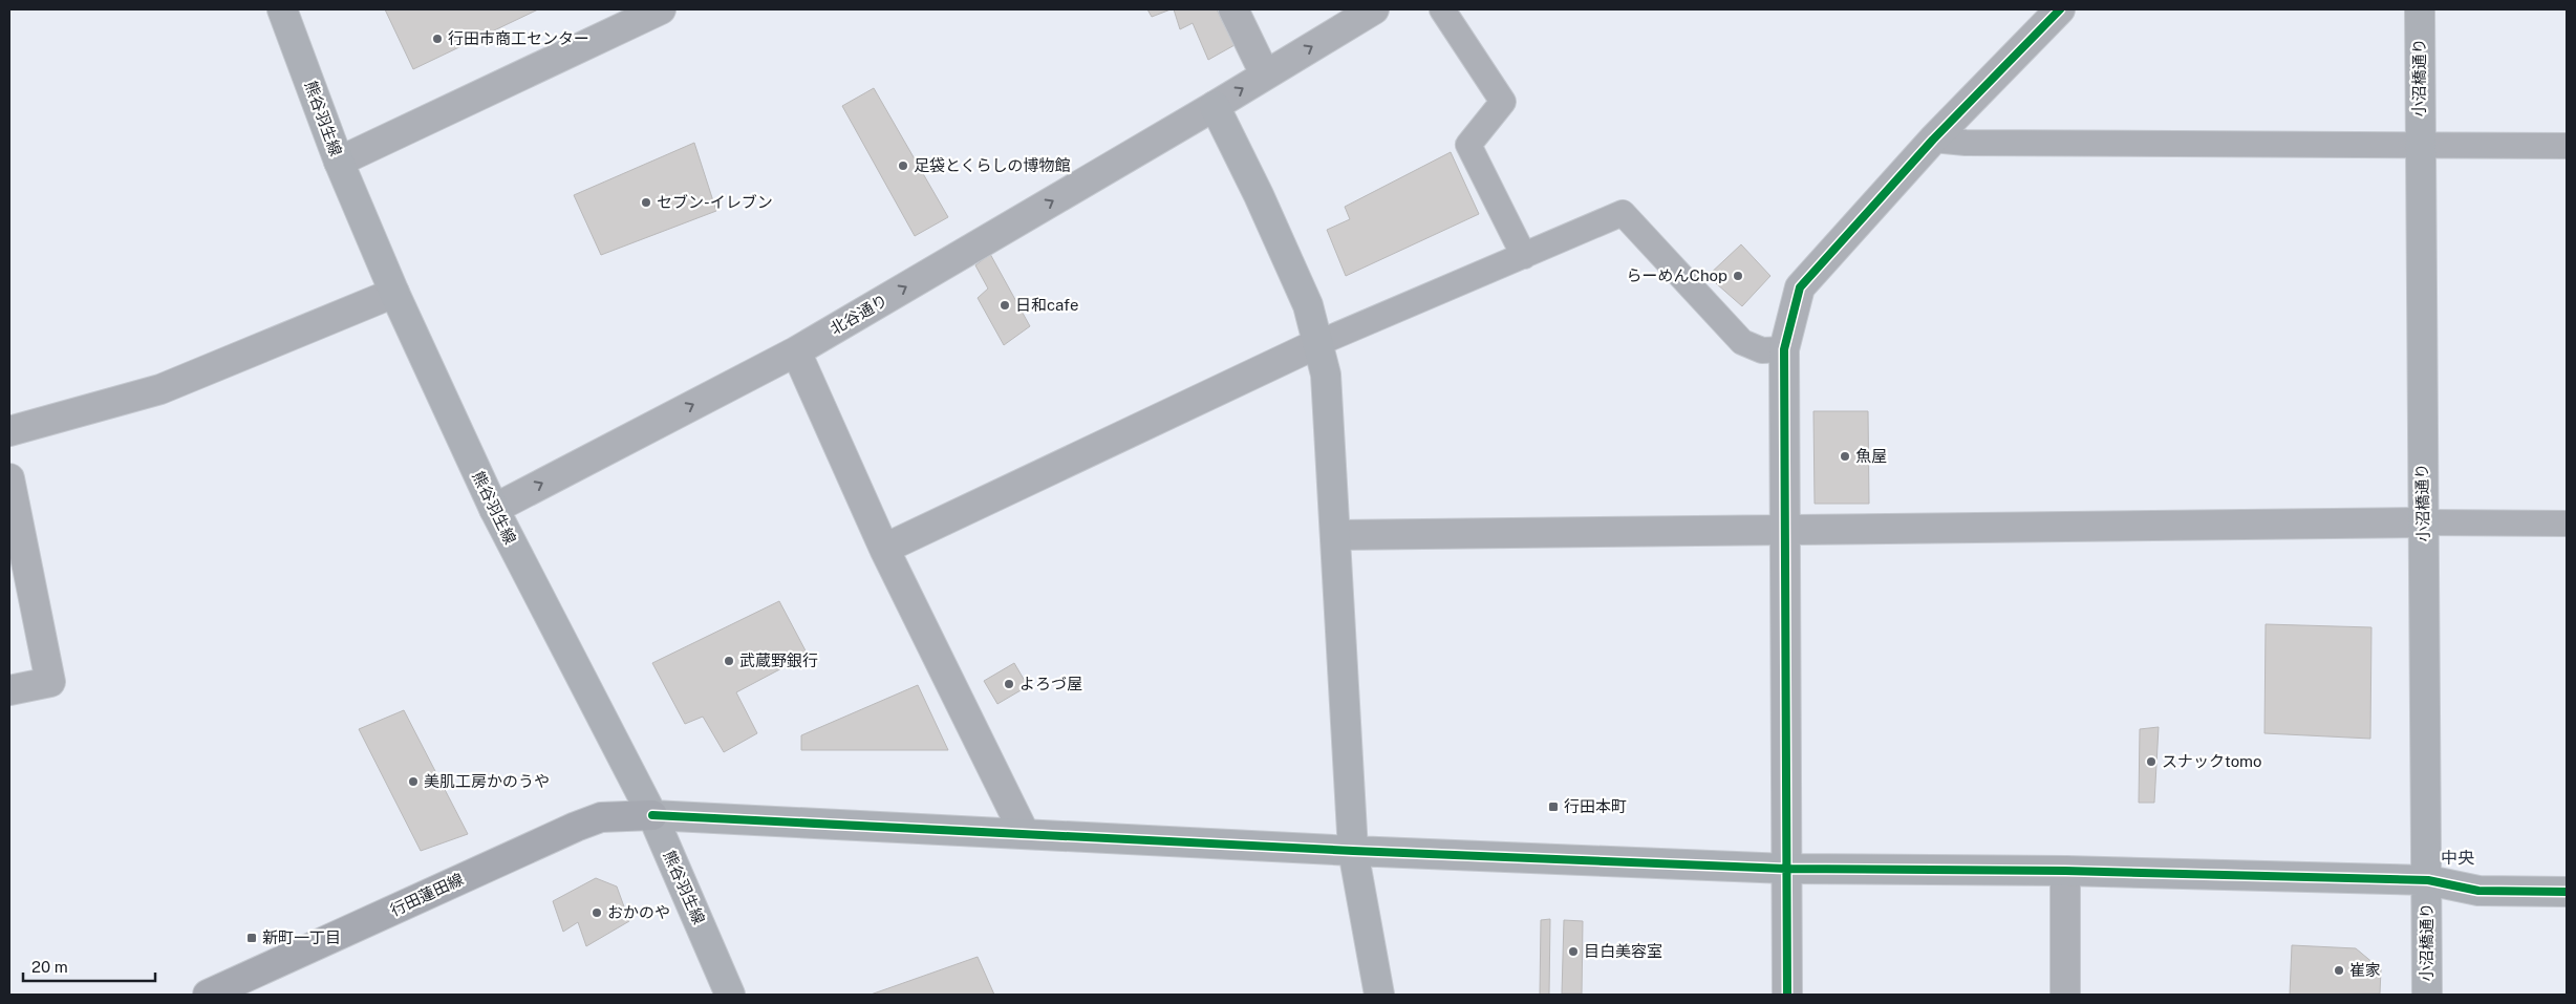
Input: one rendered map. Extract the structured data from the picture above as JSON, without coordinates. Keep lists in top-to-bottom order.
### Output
{
  "streets": {
    "main road": ["行田蓮田線"],
    "street": ["小沼橋通り", "熊谷羽生線", "北谷通り"]
  },
  "crossings": [
    ["熊谷羽生線", "北谷通り"],
    ["熊谷羽生線", "行田蓮田線"]
  ],
  "districts": ["中央"],
  "places": {
    "other": [
      "行田市商工センター",
      "足袋とくらしの博物館",
      "セブン-イレブン",
      "らーめんChop",
      "日和cafe",
      "魚屋",
      "武蔵野銀行",
      "よろづ屋",
      "スナックtomo",
      "美肌工房かのうや",
      "おかのや",
      "目白美容室",
      "崔家"
    ],
    "transit": ["行田本町", "新町一丁目"]
  },
  "scale_bar": "20 m"
}
